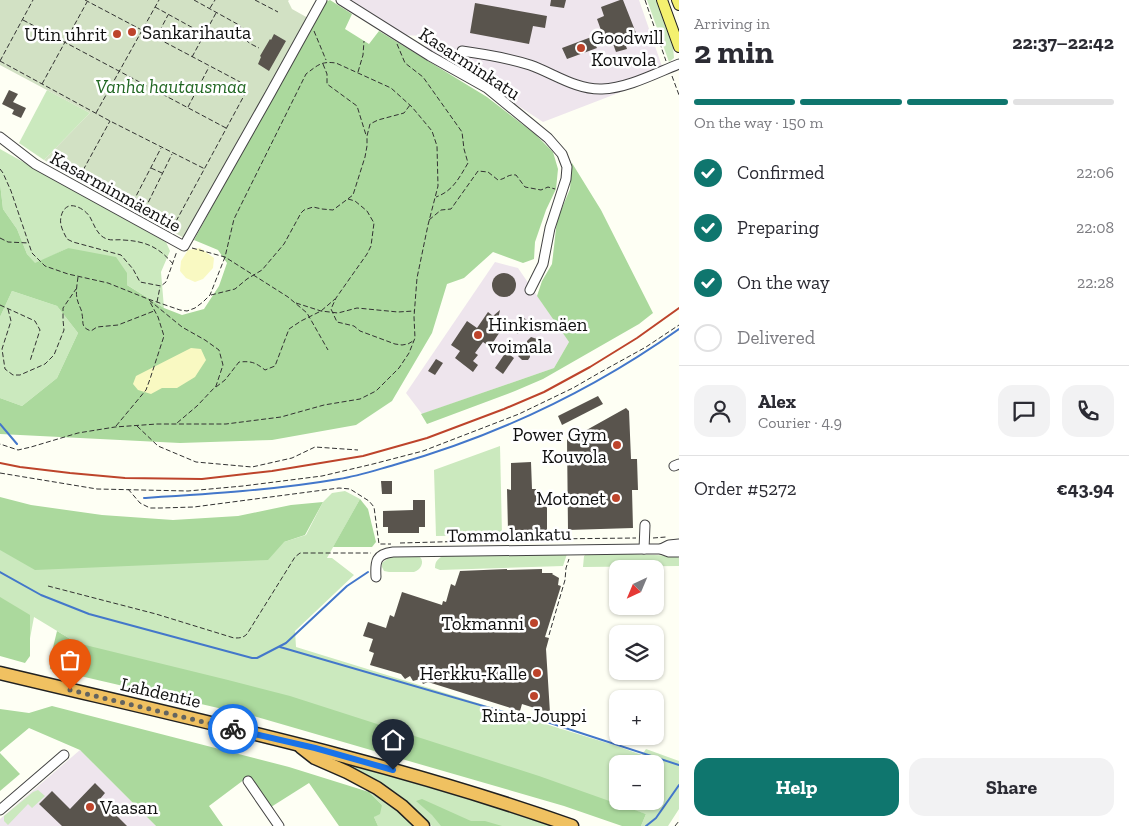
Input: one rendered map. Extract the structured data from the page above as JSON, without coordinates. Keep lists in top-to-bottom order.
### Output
{
  "streets": {
    "highway": ["Lahdentie"],
    "street": ["Kasarminkatu", "Kasarminmäentie", "Tommolankatu"]
  },
  "parks": ["Vanha hautausmaa"],
  "places": [
    "Sankarihauta",
    "Utin uhrit",
    "Goodwill Kouvola",
    "Hinkismäen voimala",
    "Power Gym Kouvola",
    "Motonet",
    "Tokmanni",
    "Herkku-Kalle",
    "Rinta-Jouppi",
    "Vaasan"
  ],
  "north": "bottom left",
  "page": {
    "heading": ["2 min", "Arriving in", "22:37–22:42"],
    "panel": [
      "Alex",
      "Courier · 4.9",
      "Order #5272",
      "€43.94"
    ],
    "bar": "On the way · 150 m",
    "list": [
      ["Confirmed", "22:06"],
      ["Preparing", "22:08"],
      ["On the way", "22:28"],
      "Delivered"
    ],
    "map_buttons": ["+", "−"],
    "buttons": ["Help", "Share"]
  }
}
